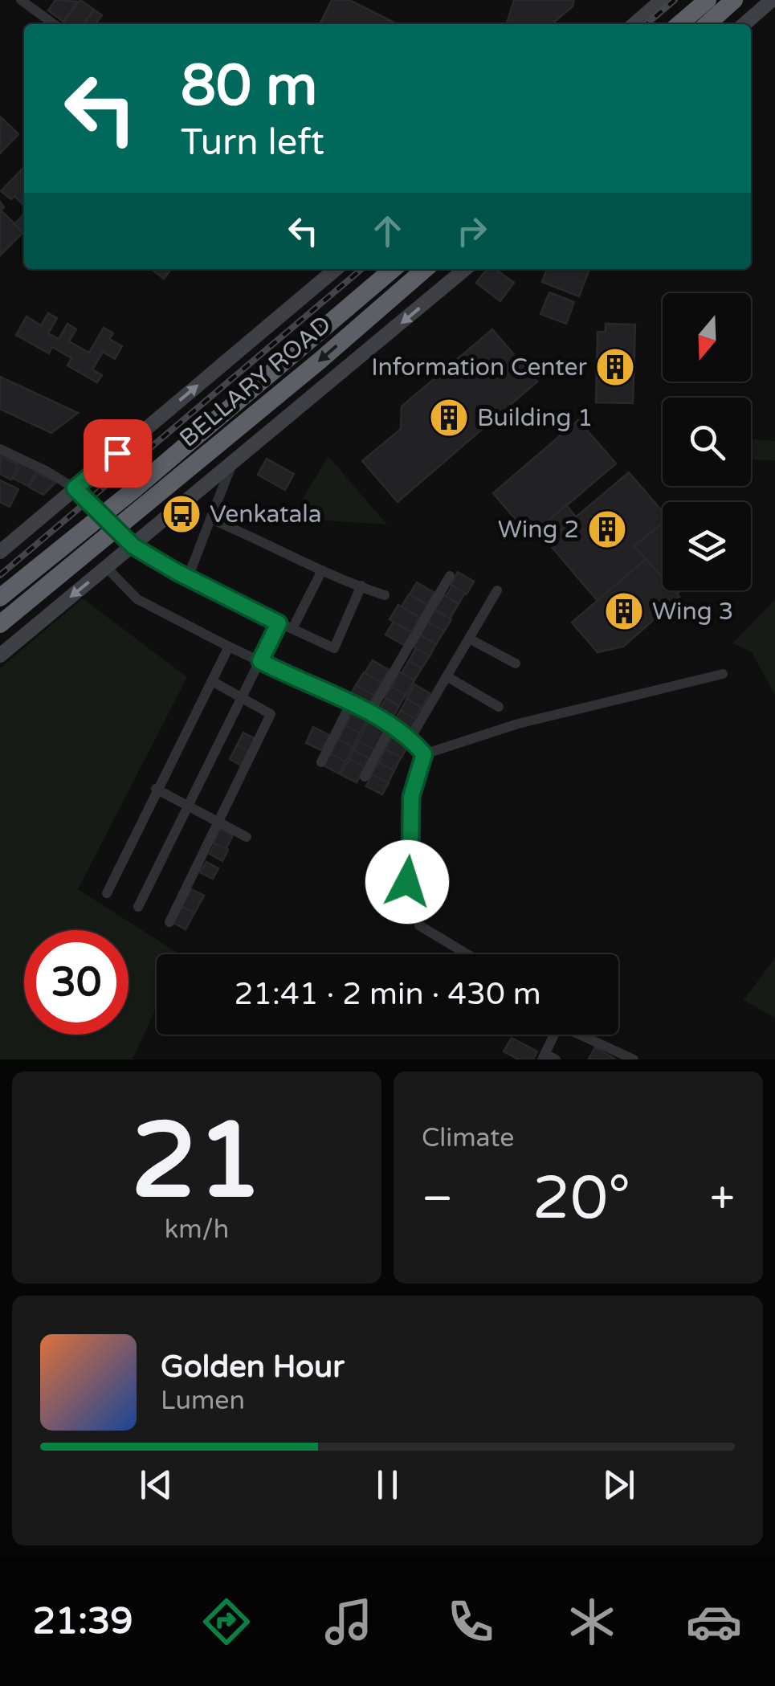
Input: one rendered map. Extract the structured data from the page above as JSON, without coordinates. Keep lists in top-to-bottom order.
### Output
{
  "streets": {
    "highway": ["BELLARY ROAD"]
  },
  "places": {
    "building": [
      "Information Center",
      "Building 1",
      "Wing 2",
      "Wing 3"
    ],
    "bus stop": ["Venkatala"]
  },
  "north": "bottom",
  "page": {
    "turn": ["80 m", "Turn left"],
    "limit": "30",
    "trip": "21:41 · 2 min · 430 m",
    "tile": [
      ["21", "km/h"],
      "Climate"
    ],
    "heat": ["−", "20°", "+"],
    "song": ["Golden Hour", "Lumen"],
    "tabs": "21:39"
  }
}
